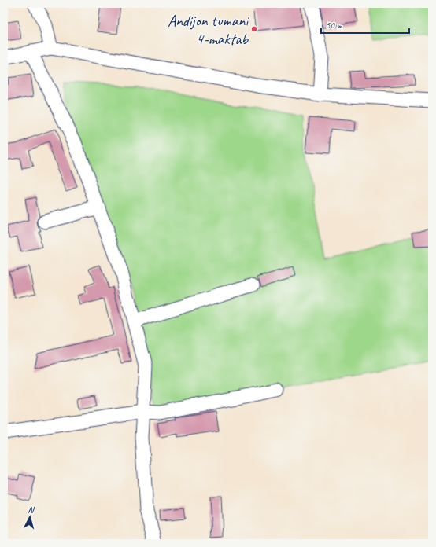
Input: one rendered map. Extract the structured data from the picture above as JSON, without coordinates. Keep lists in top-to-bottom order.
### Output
{
  "places": ["Andijon tumani 4-maktab"],
  "scale_bar": "50 m",
  "north": "top"
}
